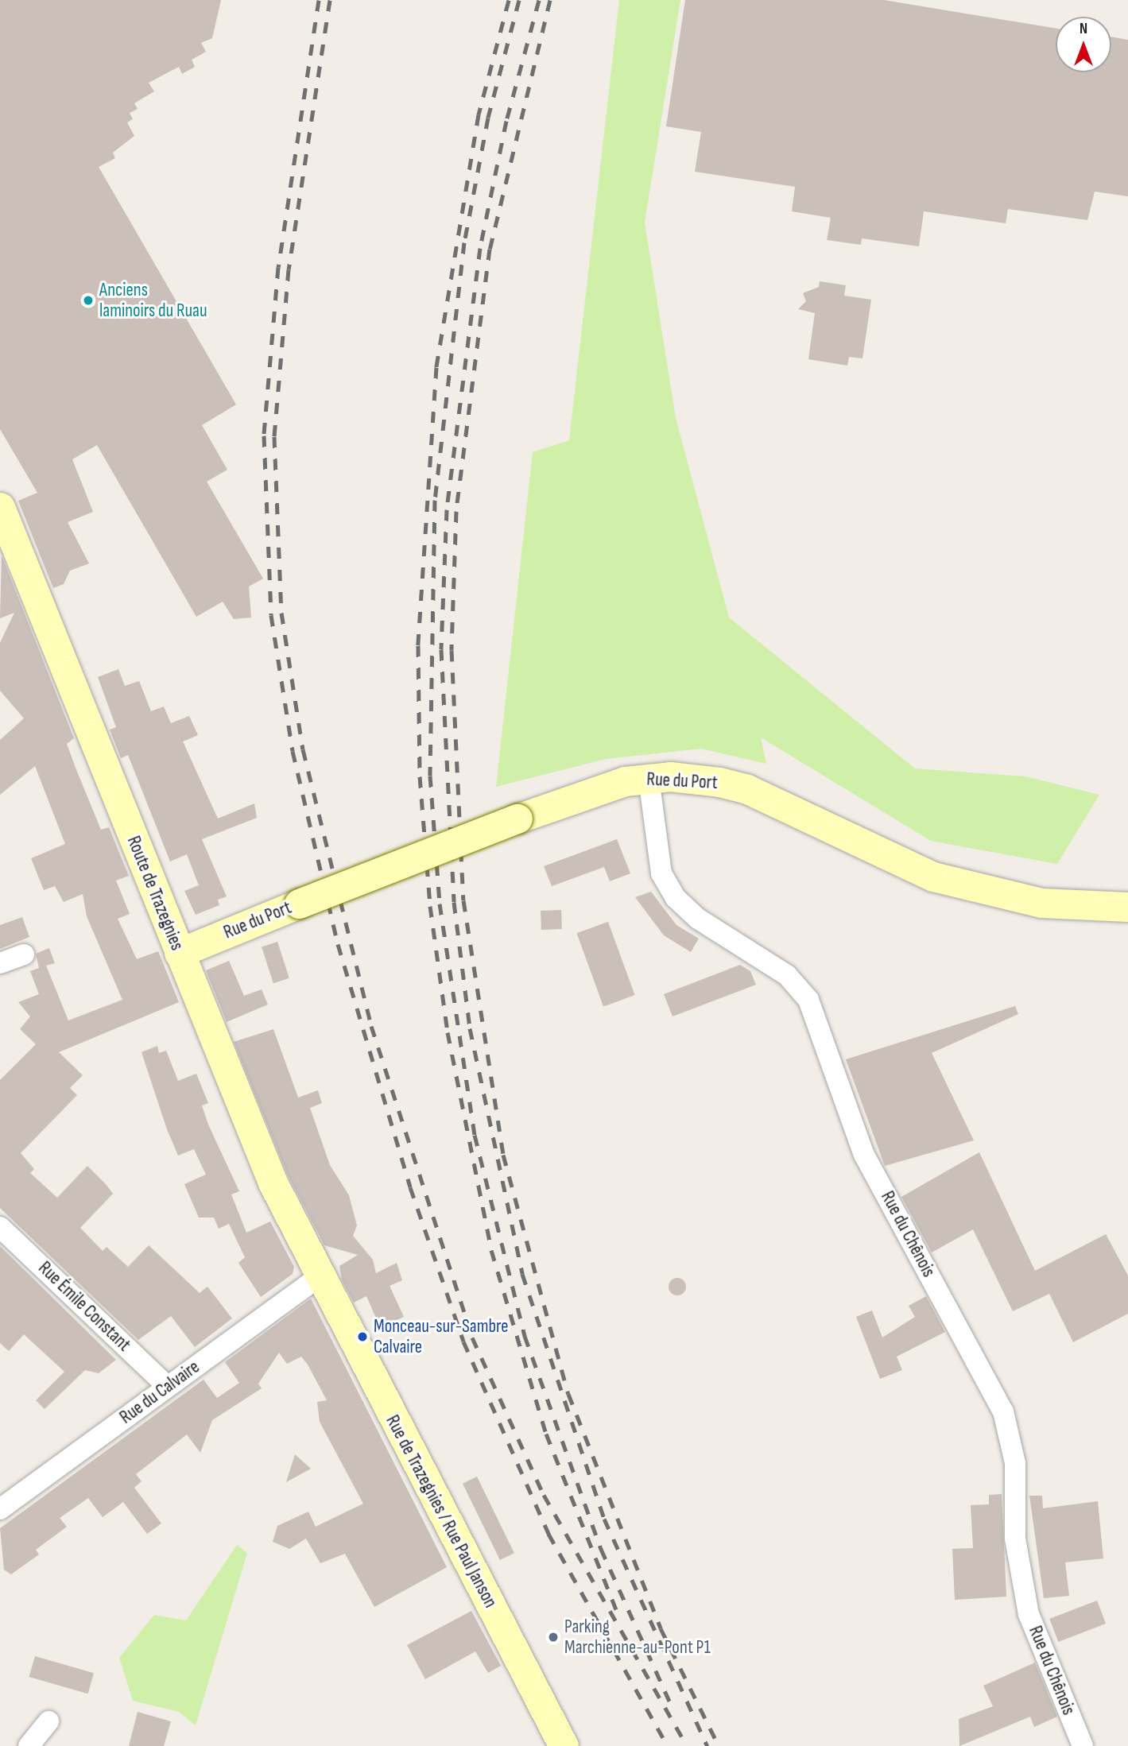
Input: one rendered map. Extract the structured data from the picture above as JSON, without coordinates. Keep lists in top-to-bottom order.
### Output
{
  "streets": {
    "main road": ["Rue du Port", "Route de Trazegnies", "Rue de Trazegnies / Rue Paul Janson"],
    "street": ["Rue du Chênois", "Rue Émile Constant", "Rue du Calvaire"]
  },
  "crossings": [
    ["Rue du Port", "Route de Trazegnies"],
    ["Rue du Port", "Rue du Chênois"],
    ["Route de Trazegnies", "Rue du Calvaire"],
    ["Route de Trazegnies", "Rue de Trazegnies / Rue Paul Janson"],
    ["Rue Émile Constant", "Rue du Calvaire"],
    ["Rue du Calvaire", "Rue de Trazegnies / Rue Paul Janson"]
  ],
  "places": ["Anciens laminoirs du Ruau", "Monceau-sur-Sambre Calvaire", "Parking Marchienne-au-Pont P1"],
  "north": "top"
}
